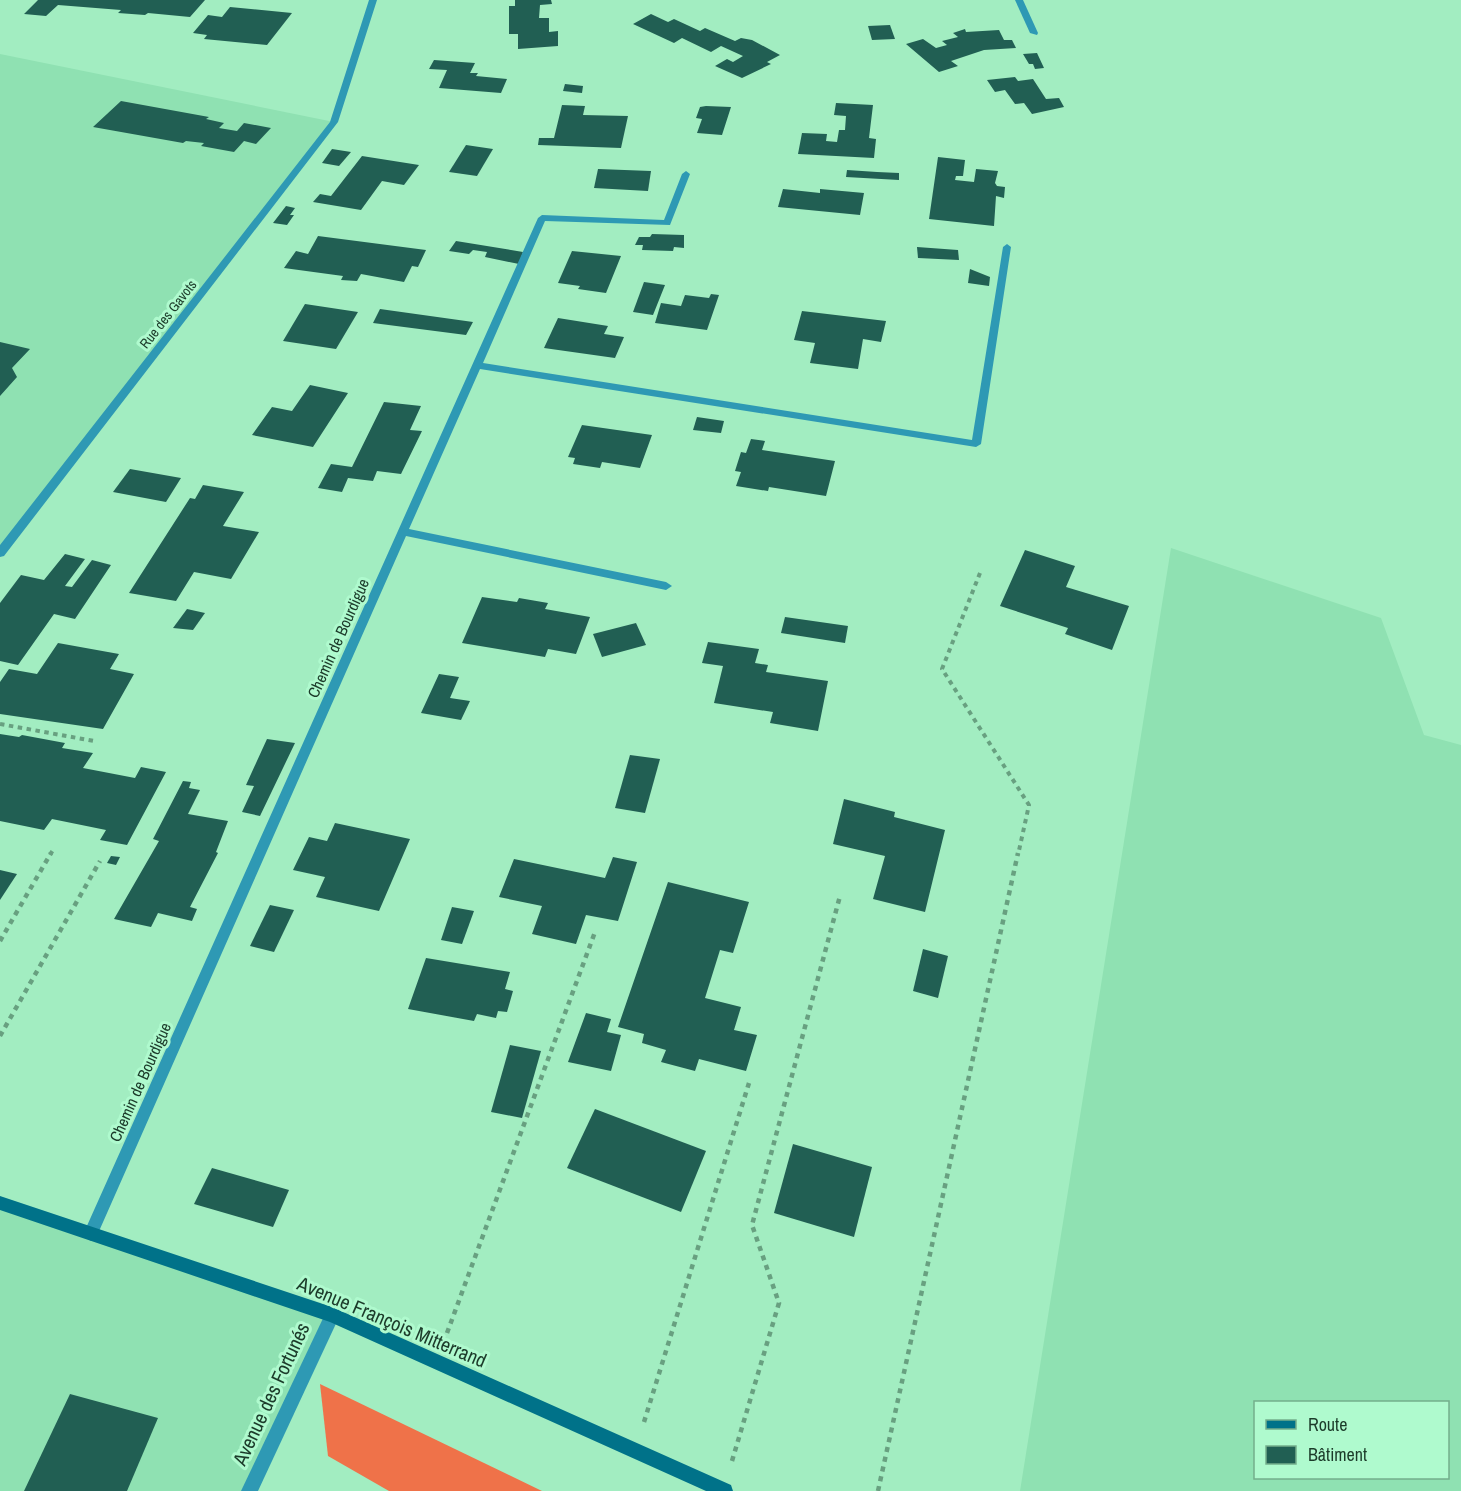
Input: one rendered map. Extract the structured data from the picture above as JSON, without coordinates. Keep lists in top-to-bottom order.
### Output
{
  "streets": {
    "main road": ["Avenue François Mitterrand"],
    "street": ["Rue des Gavots", "Chemin de Bourdigue", "Avenue des Fortunés"]
  },
  "crossings": [
    ["Chemin de Bourdigue", "Avenue François Mitterrand"],
    ["Avenue François Mitterrand", "Avenue des Fortunés"]
  ],
  "legend": ["Route", "Bâtiment"]
}
